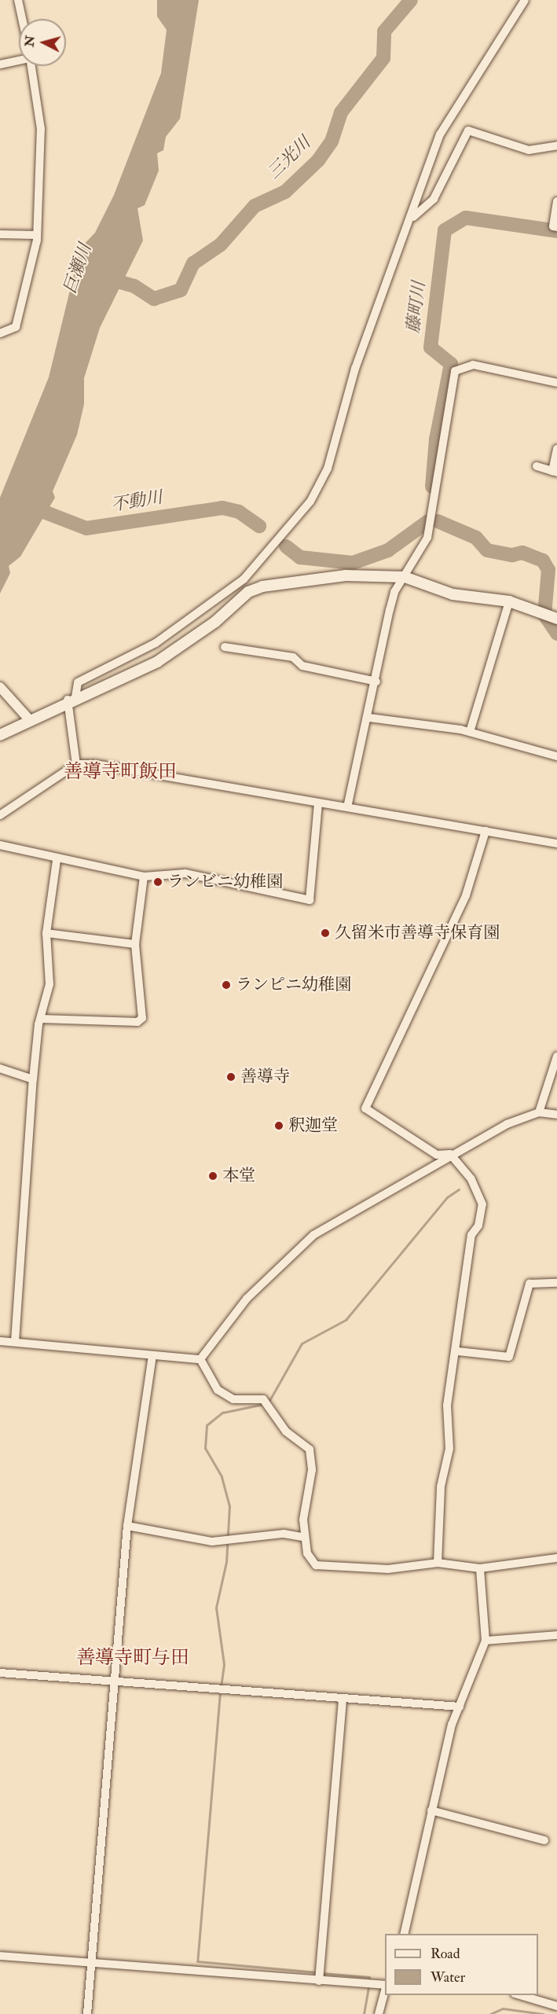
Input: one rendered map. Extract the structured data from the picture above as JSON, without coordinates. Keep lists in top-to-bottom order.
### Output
{
  "districts": ["善導寺町飯田", "善導寺町与田"],
  "water": [
    "三光川",
    "巨瀬川",
    "藤町川",
    "不動川"
  ],
  "places": [
    "ランビニ幼稚園",
    "久留米市善導寺保育園",
    "ランピニ幼稚園",
    "善導寺",
    "釈迦堂",
    "本堂"
  ],
  "legend": ["Road", "Water"],
  "north": "left"
}
